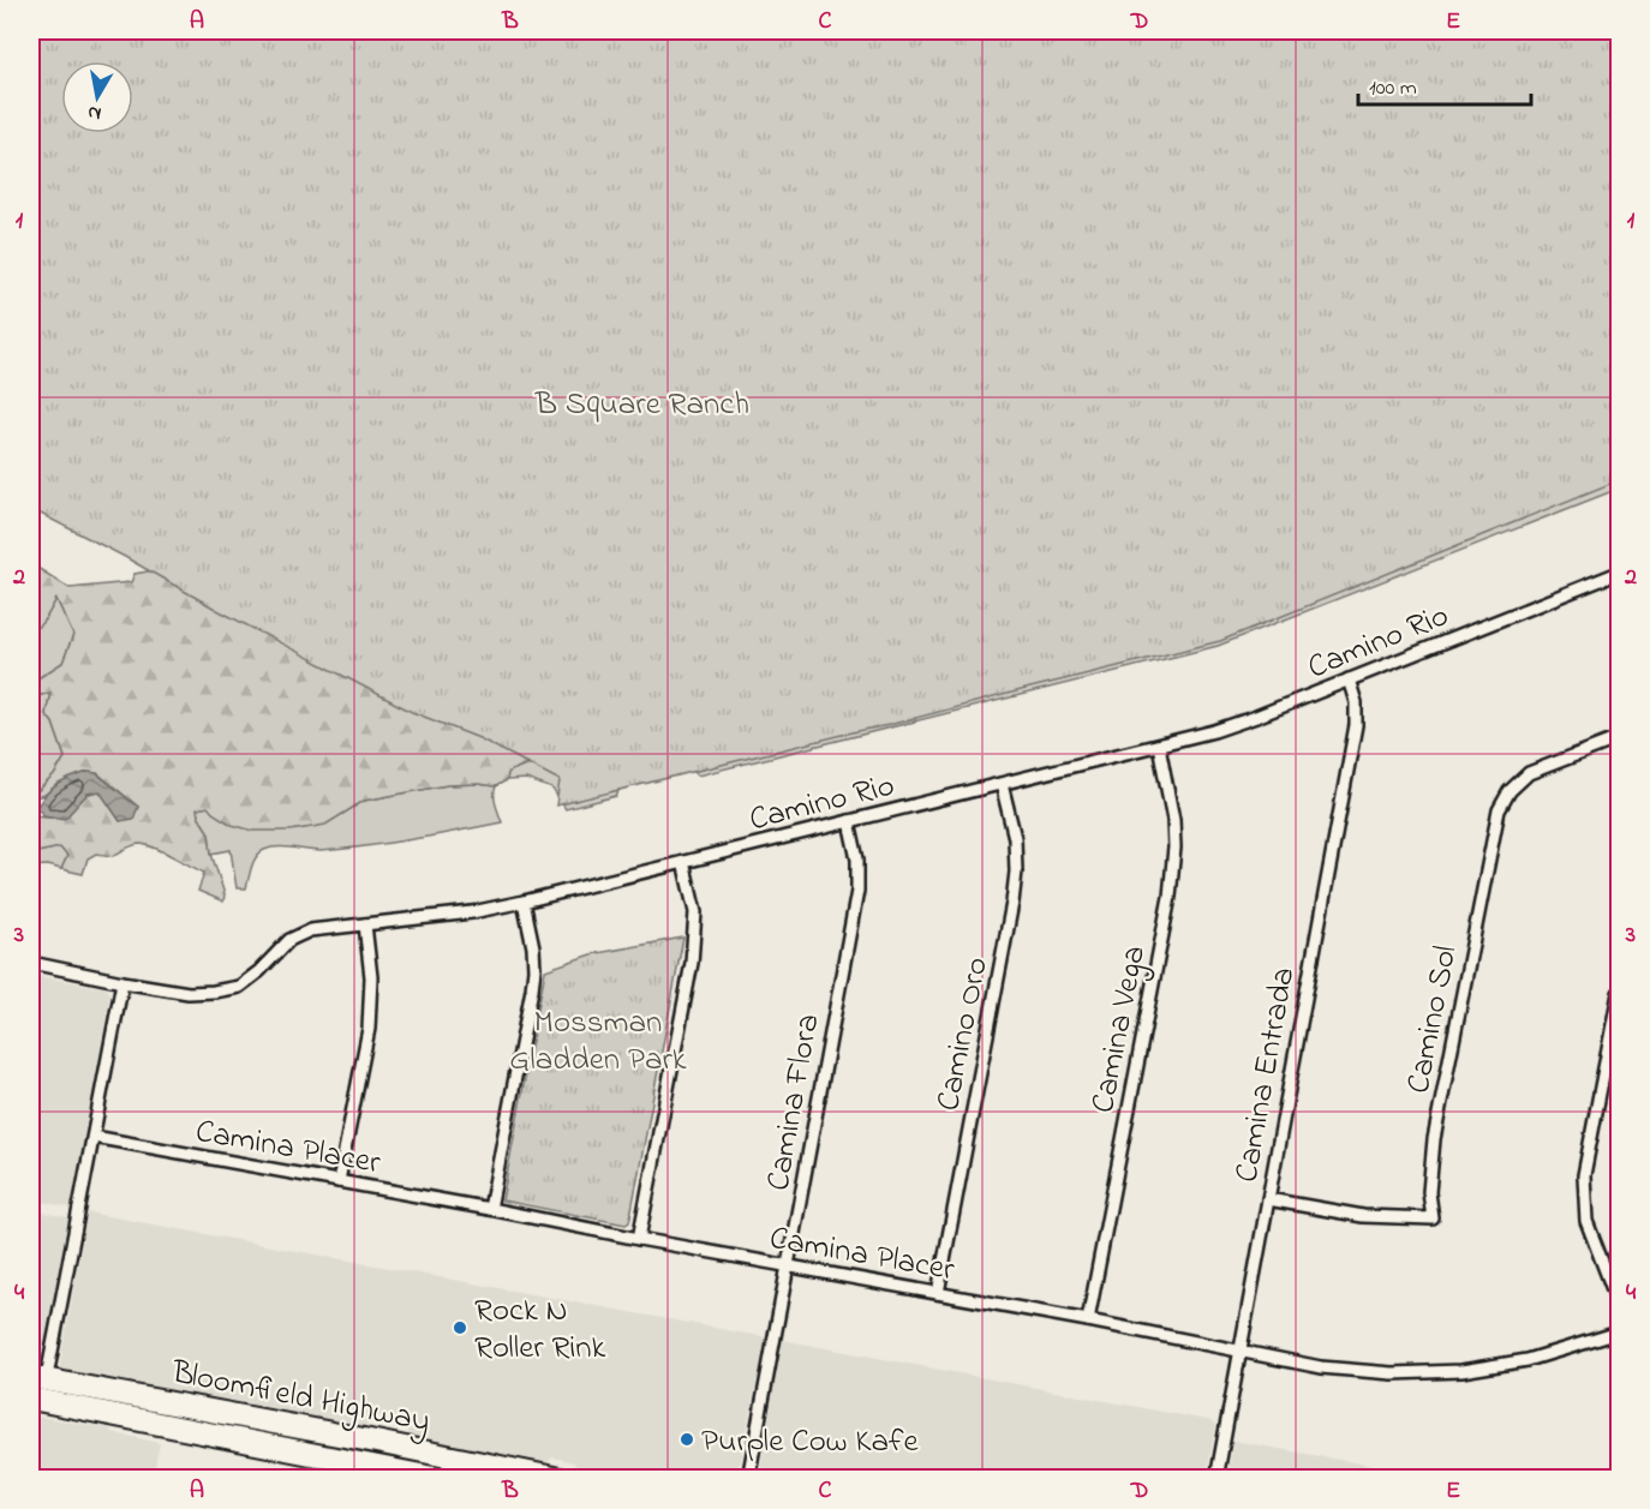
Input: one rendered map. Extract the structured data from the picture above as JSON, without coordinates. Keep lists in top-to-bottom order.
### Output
{
  "streets": {
    "highway": ["Bloomfield Highway"],
    "street": [
      "Camino Rio",
      "Camino Sol",
      "Camina Vega",
      "Camino Oro",
      "Camina Entrada",
      "Camina Flora",
      "Camina Placer"
    ]
  },
  "crossings": [
    ["Camino Rio", "Camina Vega"],
    ["Camino Rio", "Camino Oro"],
    ["Camino Rio", "Camina Entrada"],
    ["Camino Rio", "Camina Flora"],
    ["Camino Sol", "Camina Entrada"],
    ["Camina Vega", "Camina Placer"],
    ["Camino Oro", "Camina Placer"],
    ["Camina Entrada", "Camina Placer"],
    ["Camina Flora", "Camina Placer"]
  ],
  "parks": ["B Square Ranch", "Mossman Gladden Park"],
  "places": ["Rock N Roller Rink", "Purple Cow Kafe"],
  "scale_bar": "100 m",
  "north": "bottom",
  "grid": {
    "columns": [
      "A",
      "B",
      "C",
      "D",
      "E"
    ],
    "rows": [
      "1",
      "2",
      "3",
      "4"
    ]
  }
}
